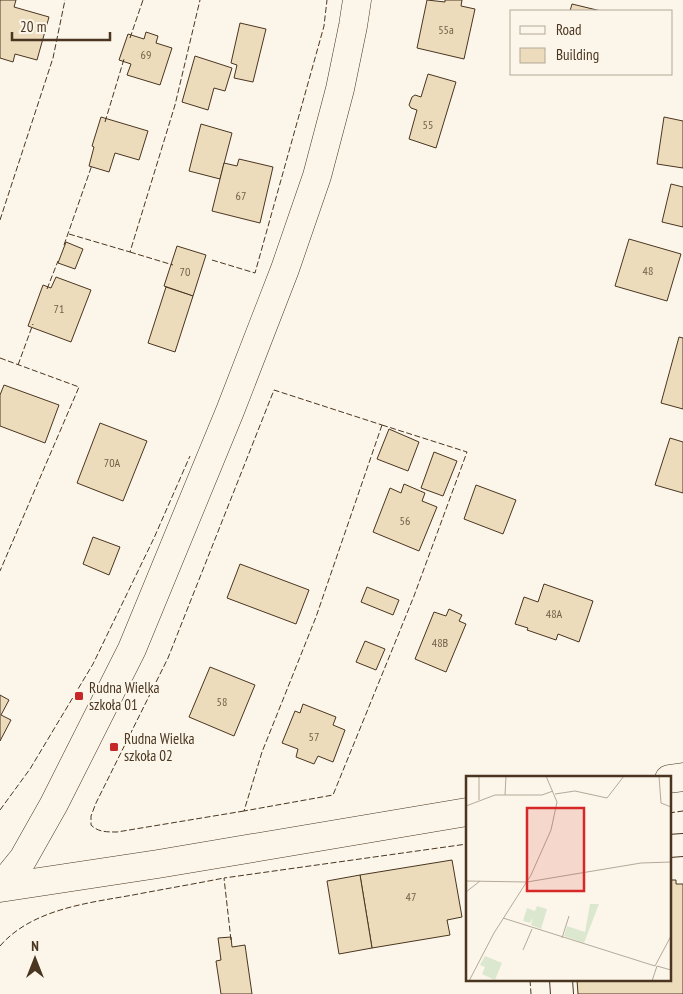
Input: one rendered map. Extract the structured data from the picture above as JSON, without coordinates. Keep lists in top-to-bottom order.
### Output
{
  "places": {
    "transit": ["Rudna Wielka szkoła 01", "Rudna Wielka szkoła 02"]
  },
  "house_numbers": [
    "55a",
    "69",
    "55",
    "67",
    "48",
    "70",
    "71",
    "70A",
    "56",
    "48A",
    "48B",
    "58",
    "57",
    "47"
  ],
  "legend": ["Road", "Building"],
  "scale_bar": "20 m",
  "north": "top"
}
